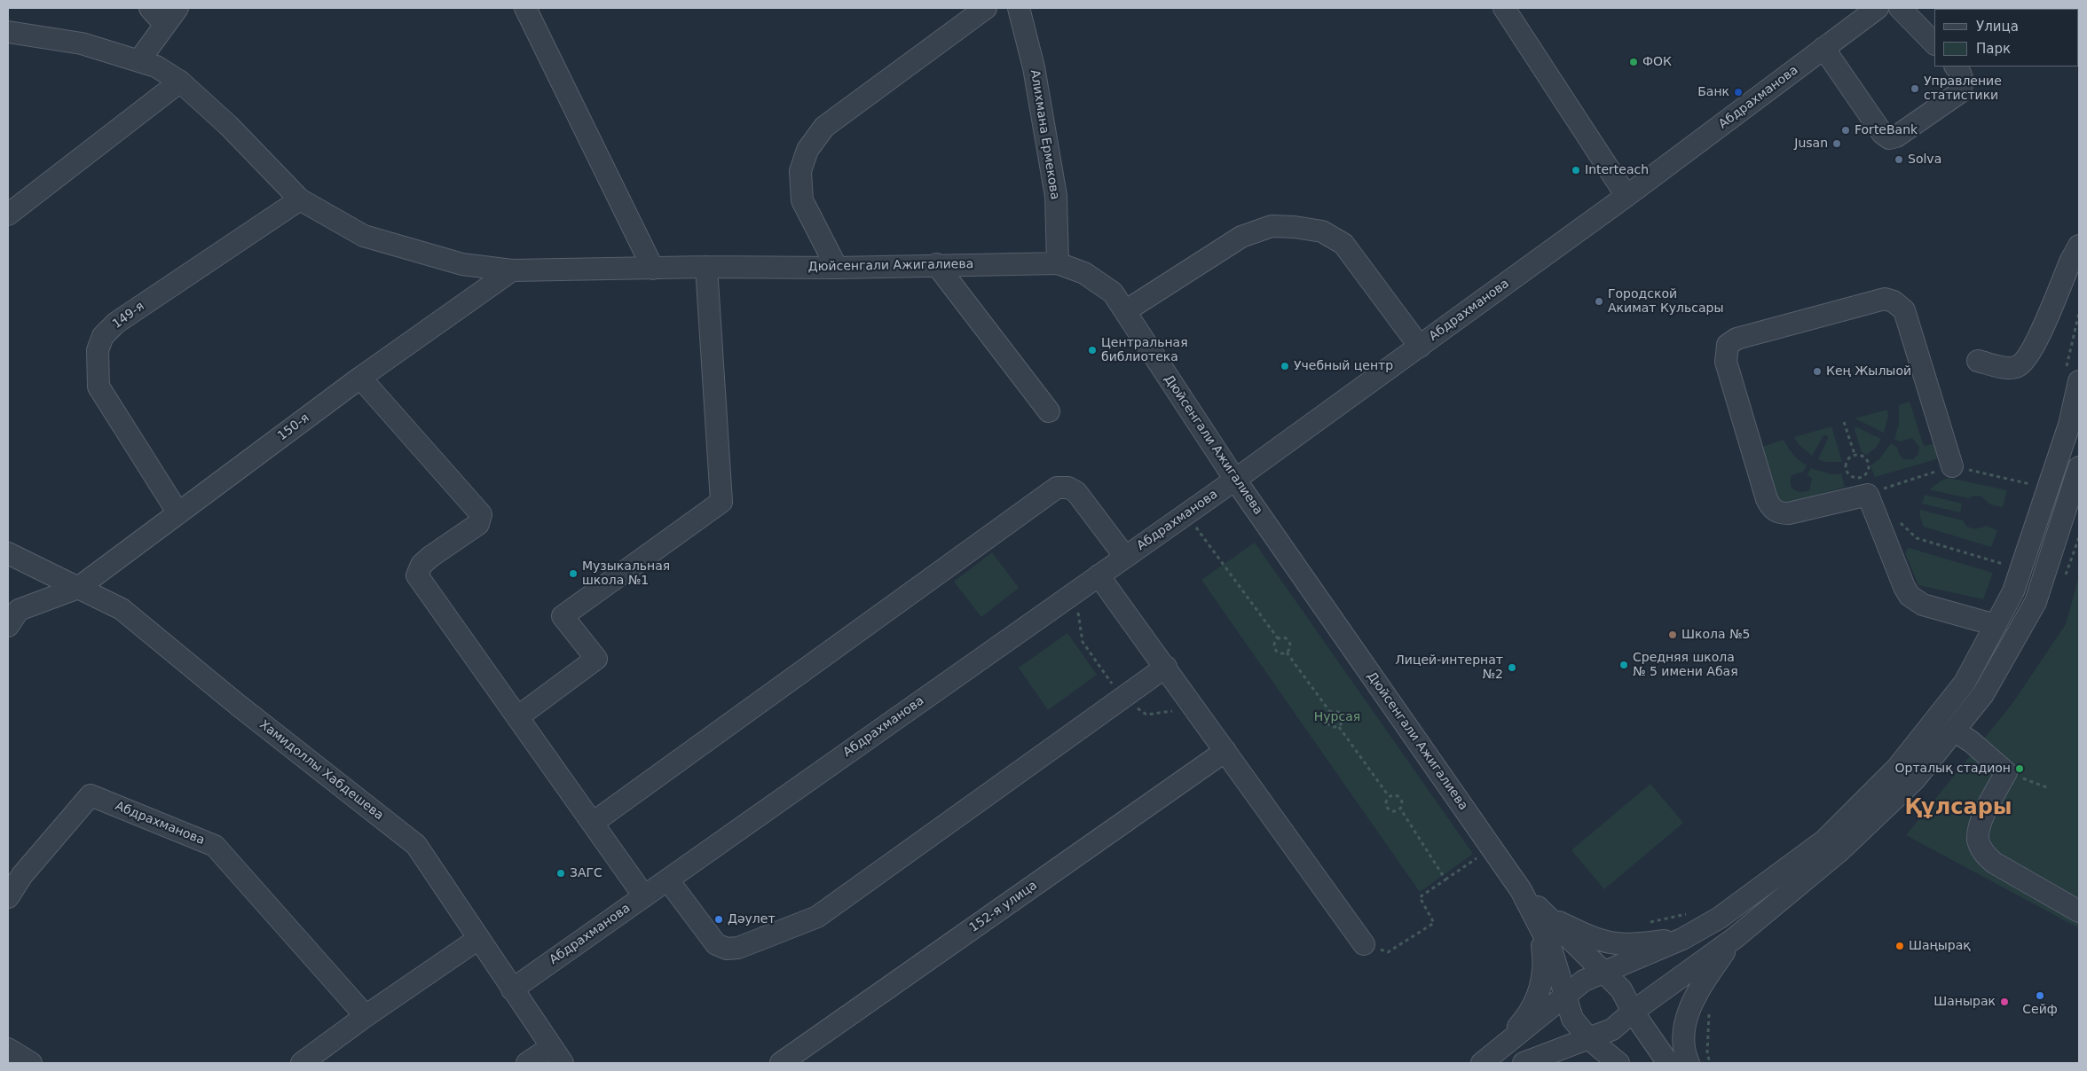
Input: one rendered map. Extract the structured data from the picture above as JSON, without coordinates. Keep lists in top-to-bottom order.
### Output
{
  "streets": {
    "street": [
      "Абдрахманова",
      "Алихмана Ермекова",
      "Дюйсенгали Ажигалиева",
      "149-я",
      "150-я",
      "Хамидоллы Хабдешева",
      "152-я улица"
    ]
  },
  "crossings": [
    ["Абдрахманова", "Дюйсенгали Ажигалиева"],
    ["Абдрахманова", "Хамидоллы Хабдешева"],
    ["Алихмана Ермекова", "Дюйсенгали Ажигалиева"],
    ["Дюйсенгали Ажигалиева", "149-я"],
    ["Дюйсенгали Ажигалиева", "150-я"],
    ["149-я", "150-я"],
    ["150-я", "Хамидоллы Хабдешева"]
  ],
  "districts": ["Құлсары"],
  "parks": ["Нурсая"],
  "places": [
    "ФОК",
    "Управление статистики",
    "Банк",
    "ForteBank",
    "Jusan",
    "Solva",
    "Interteach",
    "Городской Акимат Кульсары",
    "Центральная библиотека",
    "Учебный центр",
    "Кең Жылыой",
    "Музыкальная школа №1",
    "Школа №5",
    "Средняя школа № 5 имени Абая",
    "Лицей-интернат №2",
    "Орталық стадион",
    "ЗАГС",
    "Дәулет",
    "Шаңырақ",
    "Сейф",
    "Шанырак"
  ],
  "legend": ["Улица", "Парк"]
}
